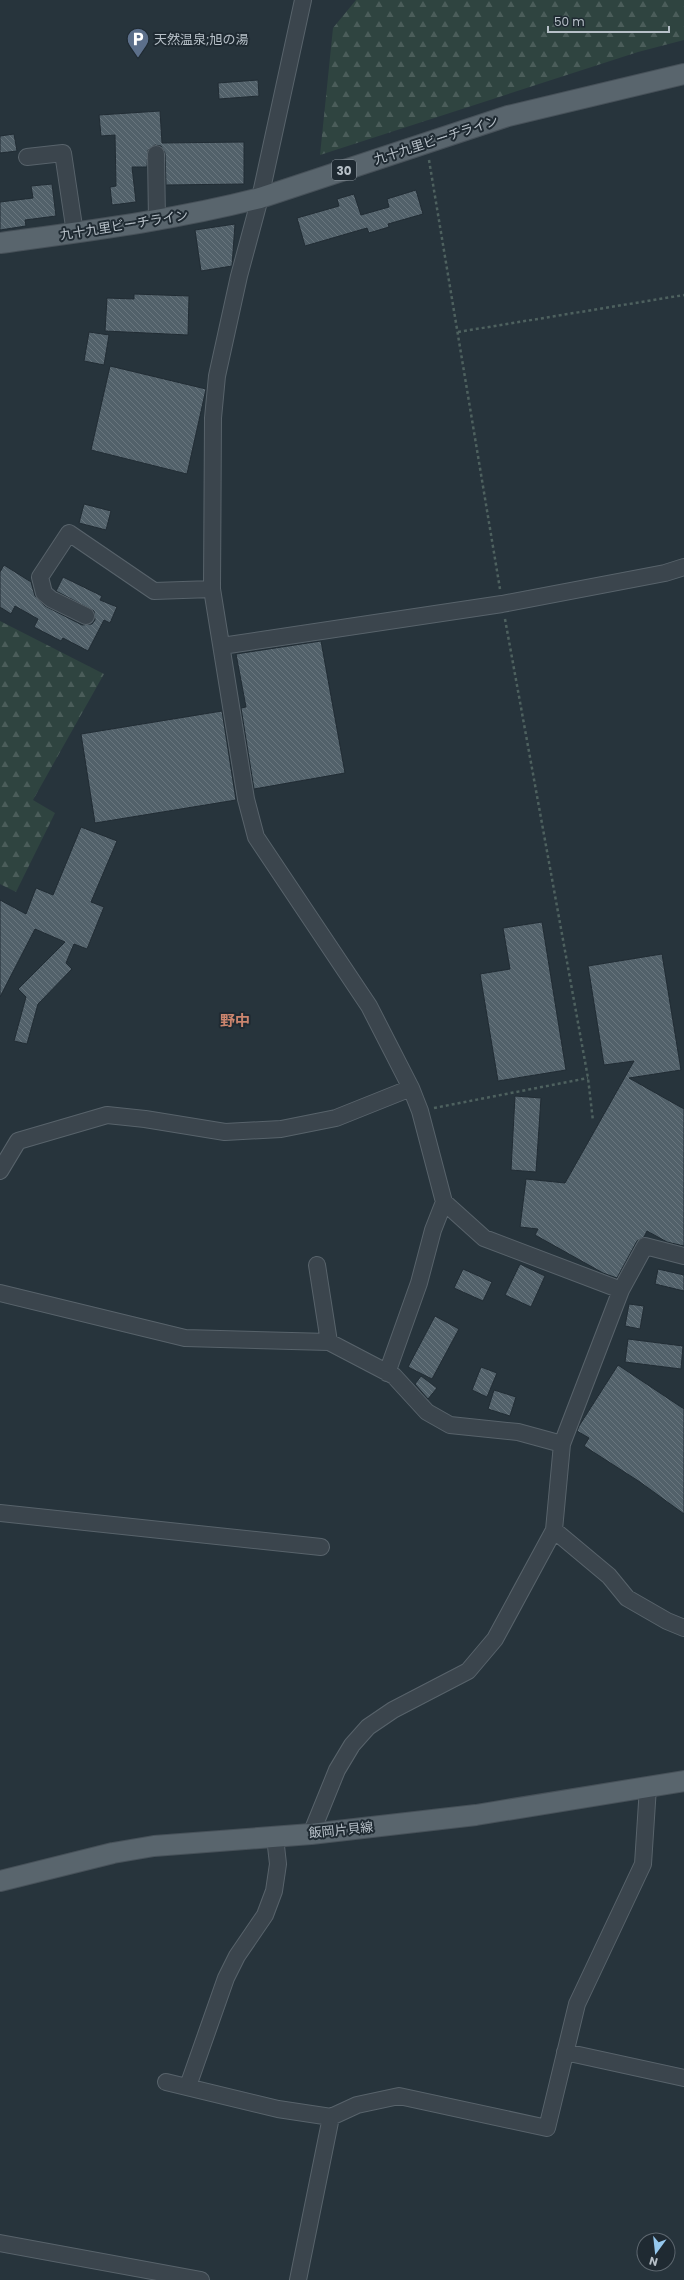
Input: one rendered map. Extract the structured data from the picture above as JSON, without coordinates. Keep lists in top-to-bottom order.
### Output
{
  "streets": {
    "main road": ["九十九里ビーチライン", "30", "飯岡片貝線"]
  },
  "districts": ["野中"],
  "places": {
    "parking": ["天然温泉;旭の湯"]
  },
  "scale_bar": "50 m",
  "north": "bottom"
}
